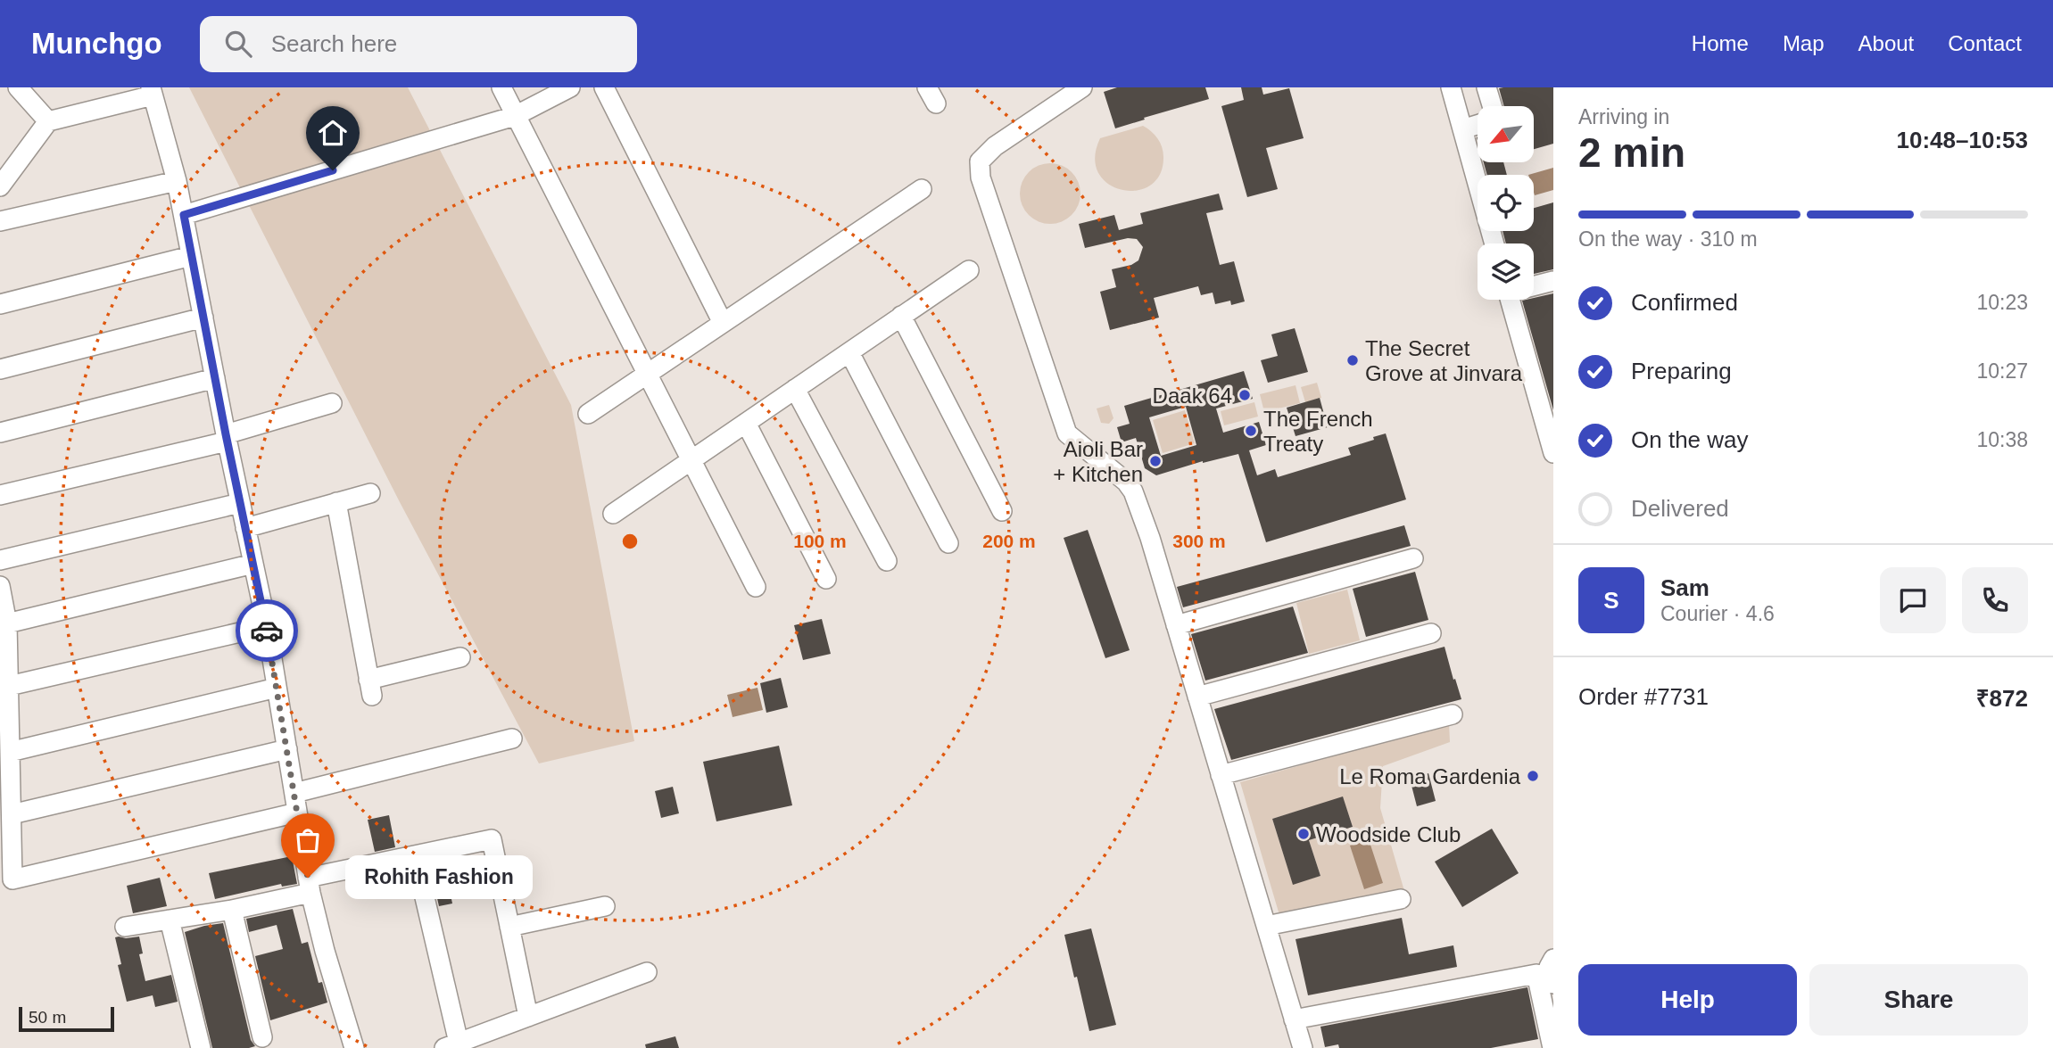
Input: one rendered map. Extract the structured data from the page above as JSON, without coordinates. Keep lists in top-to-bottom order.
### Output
{
  "places": [
    "The Secret Grove at Jinvara",
    "Daak 64",
    "The French Treaty",
    "Aioli Bar + Kitchen",
    "Le Roma Gardenia",
    "Woodside Club",
    "Rohith Fashion"
  ],
  "scale_bar": "50 m",
  "north": "bottom left",
  "page": {
    "header": "Munchgo",
    "search": "Search here",
    "nav": [
      "Home",
      "Map",
      "About",
      "Contact"
    ],
    "heading": ["2 min", "Arriving in", "10:48–10:53"],
    "panel": [
      "Sam",
      "Courier · 4.6",
      "Order #7731",
      "₹872"
    ],
    "bar": "On the way · 310 m",
    "list": [
      ["Confirmed", "10:23"],
      ["Preparing", "10:27"],
      ["On the way", "10:38"],
      "Delivered"
    ],
    "round": "S",
    "bubble": "Rohith Fashion",
    "buttons": ["Help", "Share"],
    "scale": "50 m"
  },
  "rings": ["100 m", "200 m", "300 m"]
}
